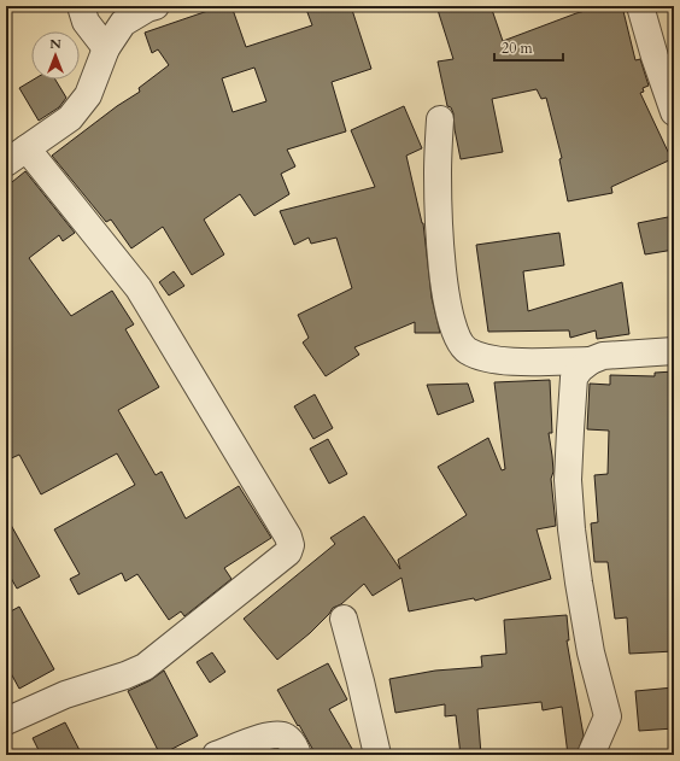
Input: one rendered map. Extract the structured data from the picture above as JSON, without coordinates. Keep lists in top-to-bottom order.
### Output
{
  "scale_bar": "20 m",
  "north": "top"
}
